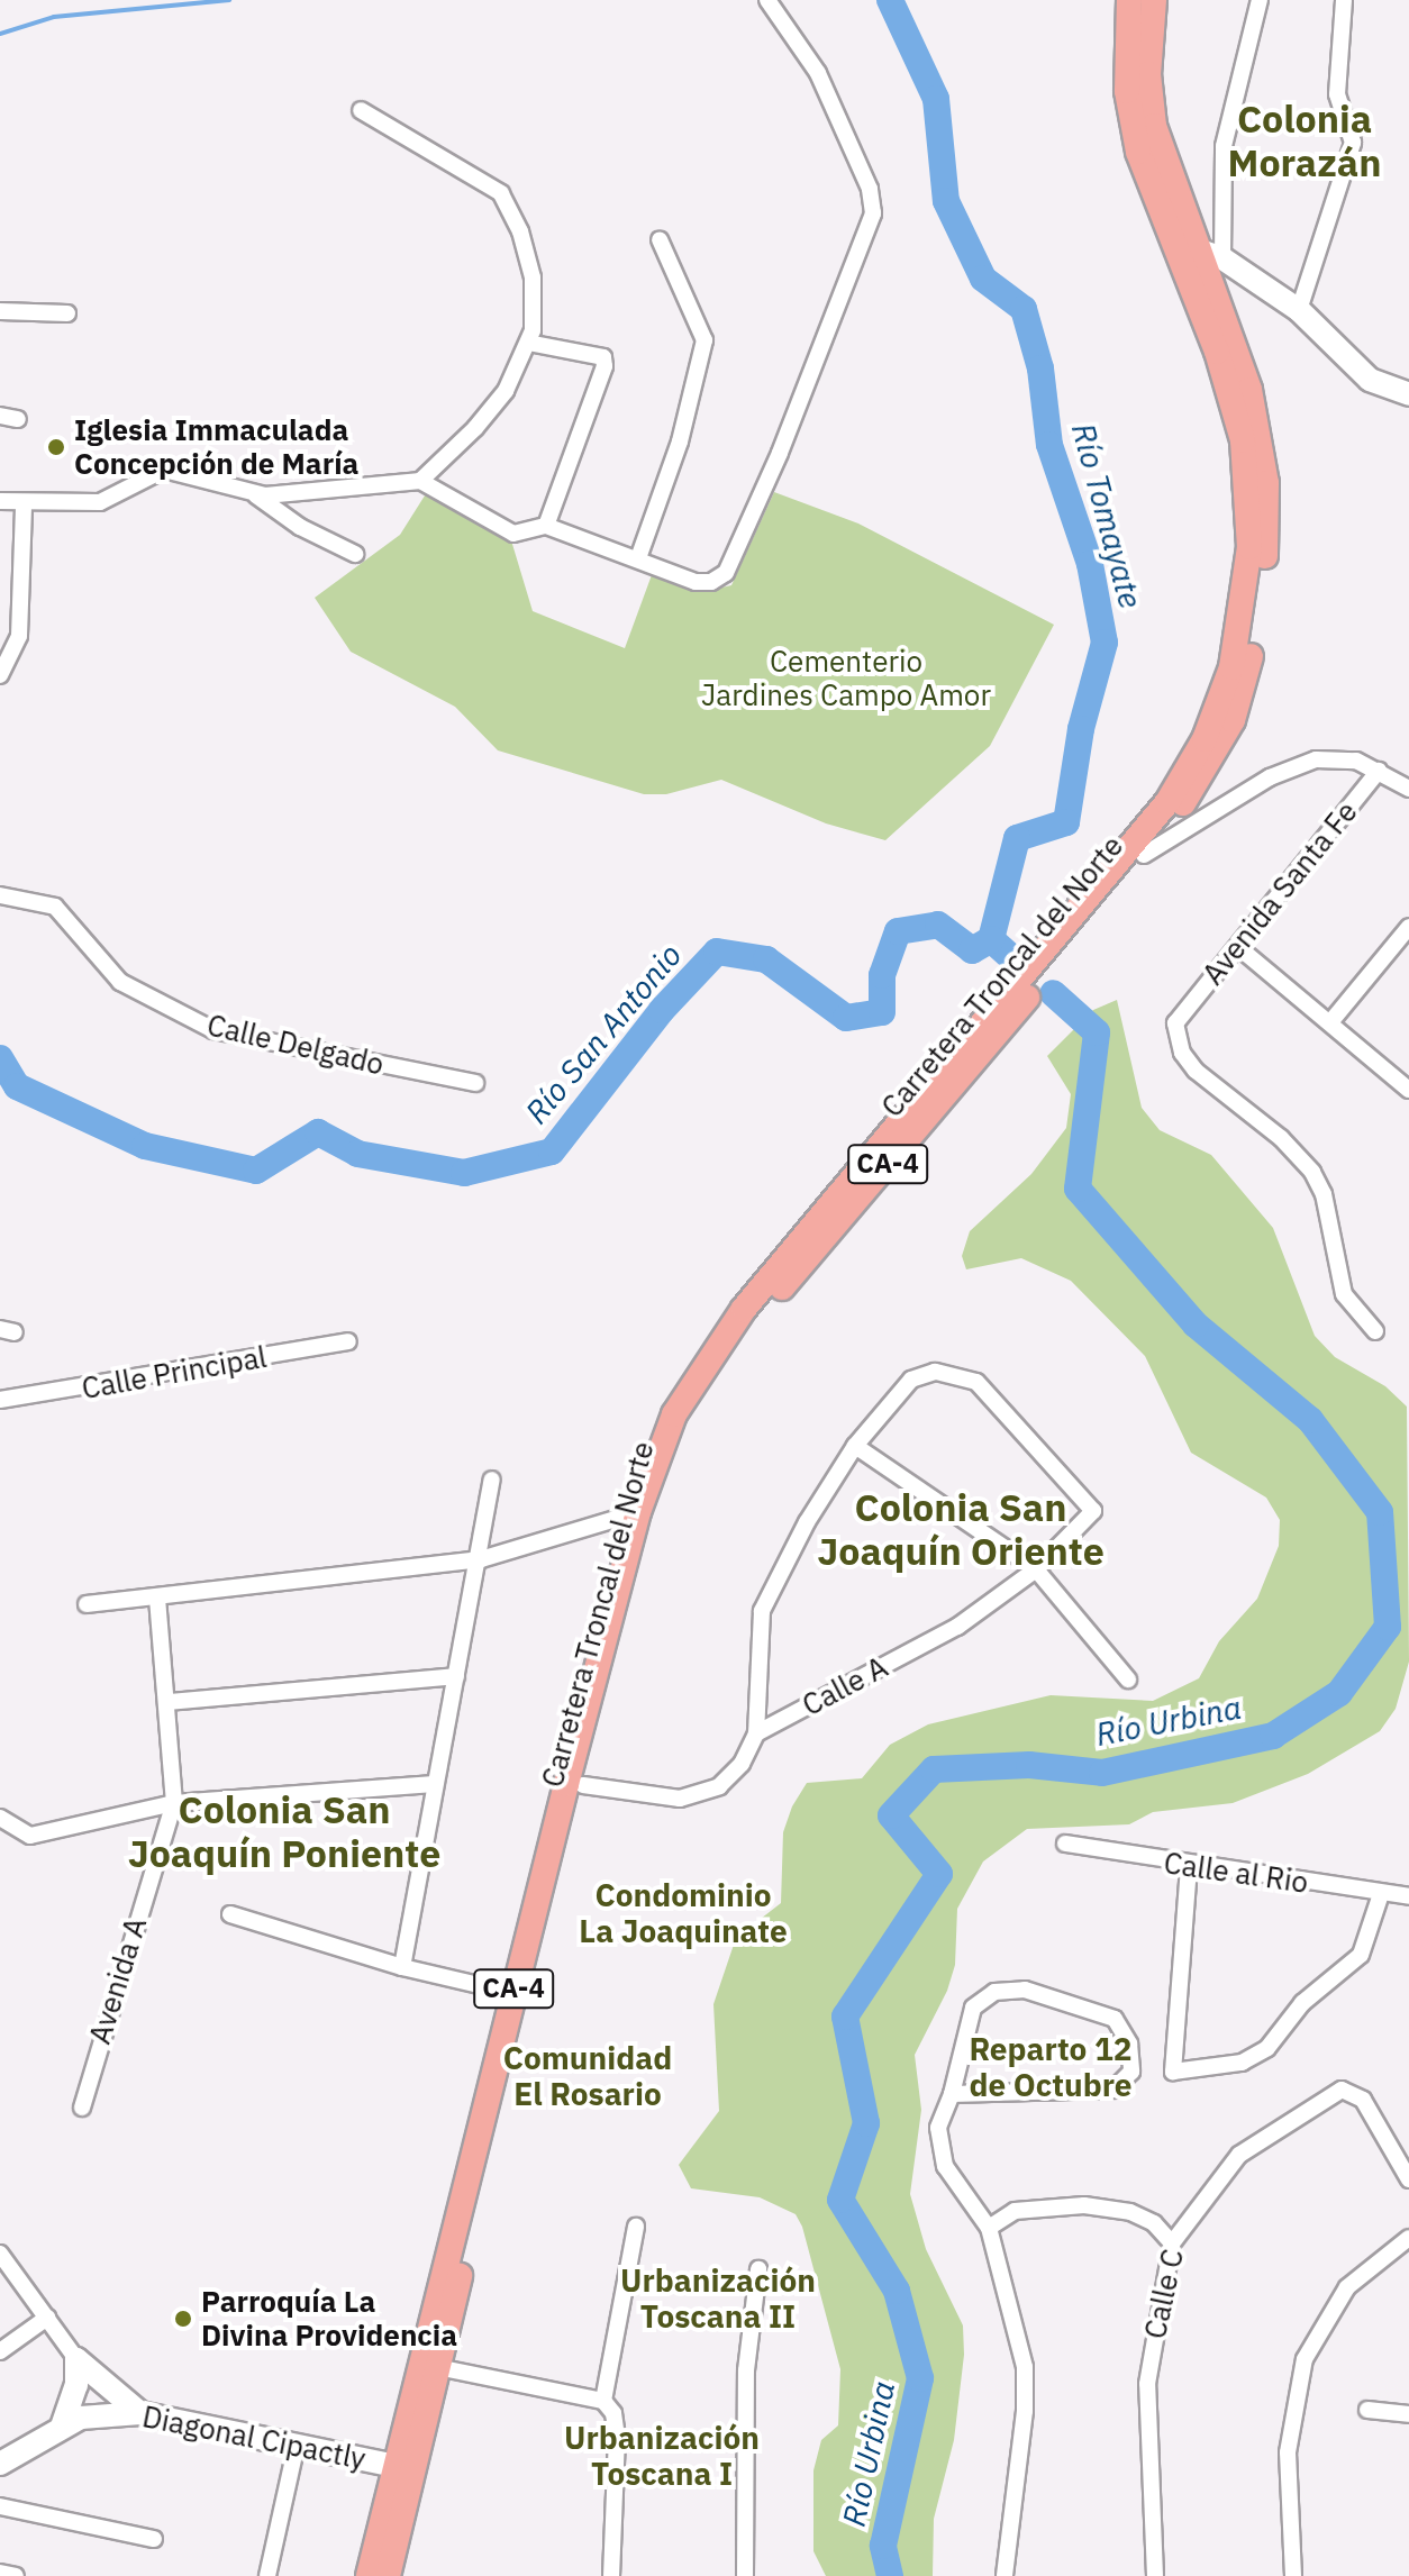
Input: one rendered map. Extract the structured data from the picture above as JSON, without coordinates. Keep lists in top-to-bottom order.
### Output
{
  "streets": {
    "main road": ["Carretera Troncal del Norte", "CA-4"],
    "street": [
      "Avenida Santa Fe",
      "Calle Delgado",
      "Calle Principal",
      "Calle A",
      "Calle al Rio",
      "Avenida A",
      "Calle C",
      "Diagonal Cipactly"
    ]
  },
  "crossings": [
    ["Carretera Troncal del Norte", "CA-4"],
    ["Carretera Troncal del Norte", "Diagonal Cipactly"],
    ["CA-4", "Diagonal Cipactly"]
  ],
  "districts": [
    "Colonia Morazán",
    "Colonia San Joaquín Oriente",
    "Colonia San Joaquín Poniente",
    "Condominio La Joaquinate",
    "Reparto 12 de Octubre",
    "Comunidad El Rosario",
    "Urbanización Toscana II",
    "Urbanización Toscana I"
  ],
  "water": ["Río Tomayate", "Río San Antonio", "Río Urbina"],
  "parks": ["Cementerio Jardines Campo Amor"],
  "places": ["Iglesia Immaculada Concepción de María", "Parroquía La Divina Providencia"]
}
